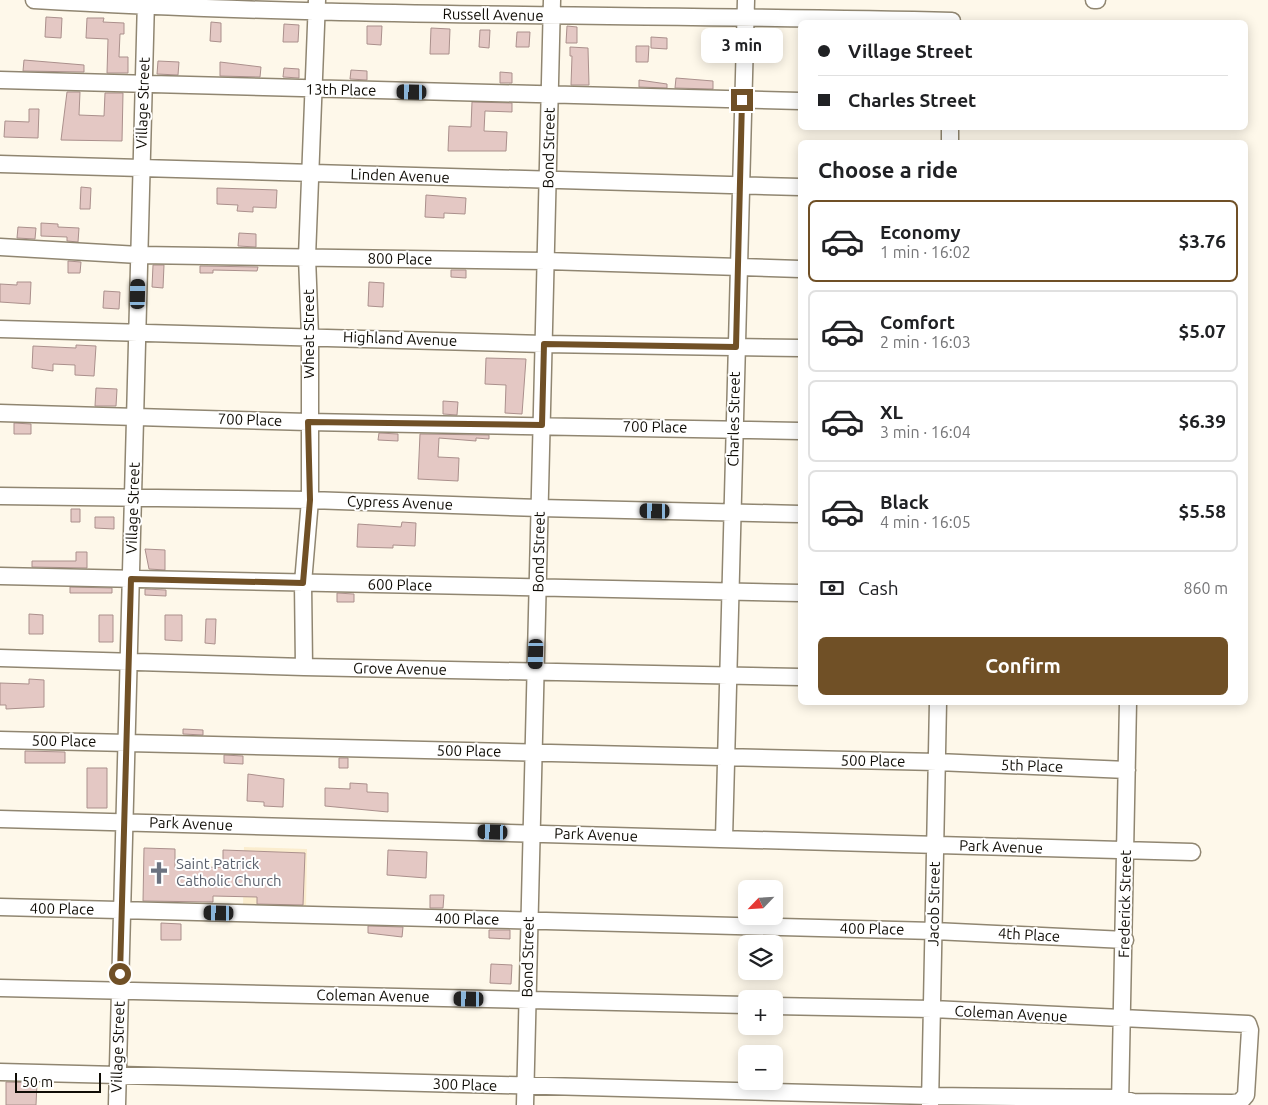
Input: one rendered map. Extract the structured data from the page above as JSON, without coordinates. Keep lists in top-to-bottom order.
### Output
{
  "streets": {
    "street": [
      "Russell Avenue",
      "13th Place",
      "Village Street",
      "Bond Street",
      "Linden Avenue",
      "800 Place",
      "Wheat Street",
      "Highland Avenue",
      "Charles Street",
      "700 Place",
      "Cypress Avenue",
      "600 Place",
      "Grove Avenue",
      "500 Place",
      "5th Place",
      "Park Avenue",
      "Jacob Street",
      "Frederick Street",
      "400 Place",
      "4th Place",
      "Coleman Avenue",
      "300 Place"
    ]
  },
  "crossings": [
    ["Russell Avenue", "Village Street"],
    ["Russell Avenue", "Bond Street"],
    ["Russell Avenue", "Wheat Street"],
    ["Russell Avenue", "Charles Street"],
    ["13th Place", "Village Street"],
    ["13th Place", "Bond Street"],
    ["13th Place", "Wheat Street"],
    ["13th Place", "Charles Street"],
    ["Village Street", "Linden Avenue"],
    ["Village Street", "800 Place"],
    ["Village Street", "Highland Avenue"],
    ["Village Street", "700 Place"],
    ["Village Street", "Cypress Avenue"],
    ["Village Street", "600 Place"],
    ["Village Street", "Grove Avenue"],
    ["Village Street", "500 Place"],
    ["Village Street", "Park Avenue"],
    ["Village Street", "400 Place"],
    ["Village Street", "Coleman Avenue"],
    ["Village Street", "300 Place"],
    ["Bond Street", "Linden Avenue"],
    ["Bond Street", "800 Place"],
    ["Bond Street", "Highland Avenue"],
    ["Bond Street", "700 Place"],
    ["Bond Street", "Cypress Avenue"],
    ["Bond Street", "600 Place"],
    ["Bond Street", "Grove Avenue"],
    ["Bond Street", "500 Place"],
    ["Bond Street", "Park Avenue"],
    ["Bond Street", "400 Place"],
    ["Bond Street", "Coleman Avenue"],
    ["Bond Street", "300 Place"],
    ["Linden Avenue", "Wheat Street"],
    ["Linden Avenue", "Charles Street"],
    ["800 Place", "Wheat Street"],
    ["800 Place", "Charles Street"],
    ["Wheat Street", "Highland Avenue"],
    ["Wheat Street", "700 Place"],
    ["Wheat Street", "Cypress Avenue"],
    ["Wheat Street", "600 Place"],
    ["Wheat Street", "Grove Avenue"],
    ["Highland Avenue", "Charles Street"],
    ["Charles Street", "700 Place"],
    ["Charles Street", "Cypress Avenue"],
    ["Charles Street", "600 Place"],
    ["Charles Street", "Grove Avenue"],
    ["Charles Street", "500 Place"],
    ["Charles Street", "Park Avenue"],
    ["500 Place", "5th Place"],
    ["500 Place", "Jacob Street"],
    ["5th Place", "Jacob Street"],
    ["5th Place", "Frederick Street"],
    ["Park Avenue", "Jacob Street"],
    ["Park Avenue", "Frederick Street"],
    ["Jacob Street", "400 Place"],
    ["Jacob Street", "4th Place"],
    ["Jacob Street", "Coleman Avenue"],
    ["Jacob Street", "300 Place"],
    ["Frederick Street", "4th Place"],
    ["Frederick Street", "Coleman Avenue"],
    ["Frederick Street", "300 Place"],
    ["400 Place", "4th Place"],
    ["Coleman Avenue", "300 Place"]
  ],
  "places": {
    "church": ["Saint Patrick Catholic Church"]
  },
  "scale_bar": "50 m",
  "north": "bottom left",
  "page": {
    "banner": ["Village Street", "Charles Street"],
    "bubble": "3 min",
    "heading": "Choose a ride",
    "list": [
      {
        "name": "Economy",
        "note": "1 min · 16:02",
        "value": "$3.76"
      },
      {
        "name": "Comfort",
        "note": "2 min · 16:03",
        "value": "$5.07"
      },
      {
        "name": "XL",
        "note": "3 min · 16:04",
        "value": "$6.39"
      },
      {
        "name": "Black",
        "note": "4 min · 16:05",
        "value": "$5.58"
      }
    ],
    "pay": ["Cash", "860 m"],
    "buttons": "Confirm",
    "map_buttons": ["+", "−"],
    "scale": "50 m"
  }
}
